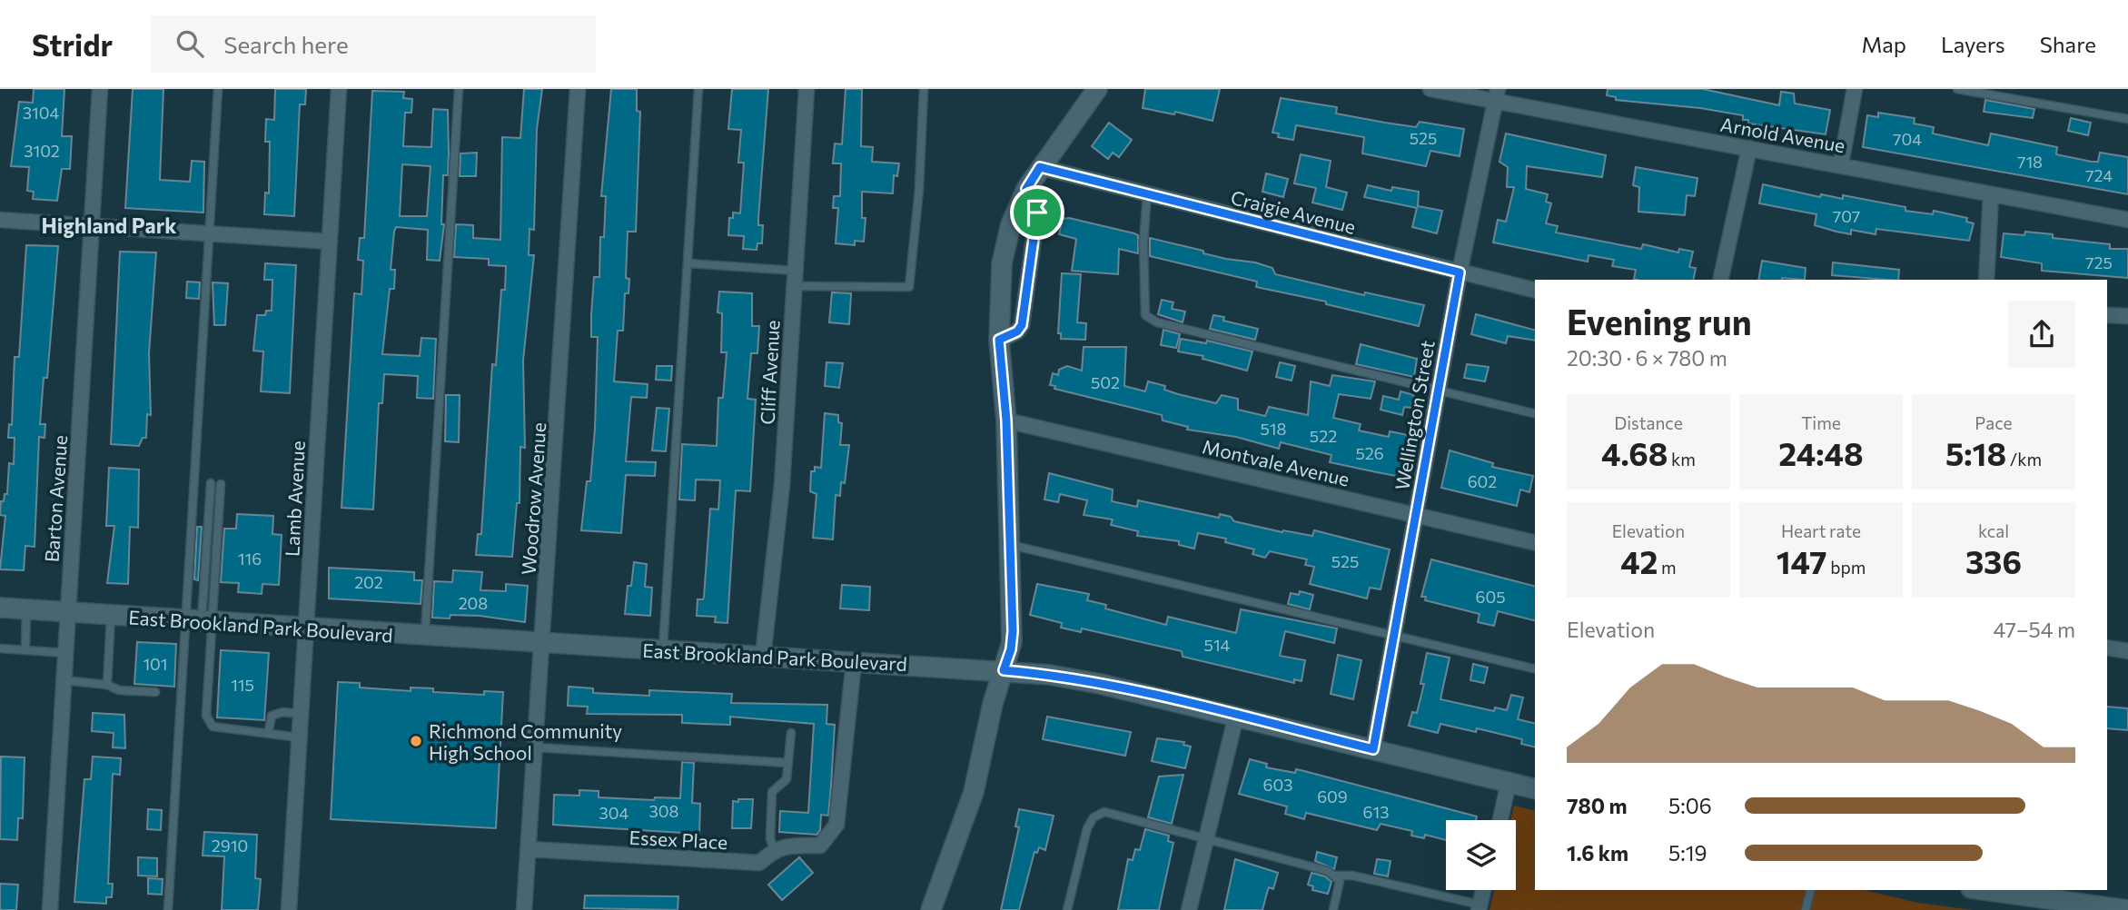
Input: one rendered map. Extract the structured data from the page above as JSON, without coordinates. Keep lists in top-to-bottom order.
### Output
{
  "streets": {
    "main road": ["East Brookland Park Boulevard"],
    "street": [
      "Arnold Avenue",
      "Craigie Avenue",
      "Cliff Avenue",
      "Wellington Street",
      "Montvale Avenue",
      "Barton Avenue",
      "Lamb Avenue",
      "Woodrow Avenue",
      "Essex Place"
    ]
  },
  "crossings": [
    ["Arnold Avenue", "Wellington Street"],
    ["Craigie Avenue", "Wellington Street"],
    ["Cliff Avenue", "East Brookland Park Boulevard"],
    ["Wellington Street", "Montvale Avenue"],
    ["Wellington Street", "East Brookland Park Boulevard"],
    ["Barton Avenue", "East Brookland Park Boulevard"],
    ["Lamb Avenue", "East Brookland Park Boulevard"],
    ["Woodrow Avenue", "East Brookland Park Boulevard"],
    ["Woodrow Avenue", "Essex Place"],
    ["East Brookland Park Boulevard", "Essex Place"]
  ],
  "districts": ["Highland Park"],
  "places": ["Richmond Community High School"],
  "house_numbers": [
    "3104",
    "525",
    "704",
    "3102",
    "718",
    "724",
    "707",
    "725",
    "502",
    "518",
    "522",
    "526",
    "602",
    "116",
    "525",
    "202",
    "605",
    "208",
    "514",
    "101",
    "115",
    "603",
    "609",
    "308",
    "613",
    "304",
    "2910"
  ],
  "page": {
    "header": "Stridr",
    "search": "Search here",
    "nav": ["Map", "Layers", "Share"],
    "heading": ["Evening run", "20:30 · 6 × 780 m"],
    "stats": [
      ["Distance", "4.68 km"],
      ["Time", "24:48"],
      ["Pace", "5:18 /km"],
      ["Elevation", "42 m"],
      ["Heart rate", "147 bpm"],
      ["kcal", "336"]
    ],
    "chart": ["Elevation", "47–54 m"],
    "list": [
      {
        "name": "780 m",
        "note": "5:06"
      },
      {
        "name": "1.6 km",
        "note": "5:19"
      }
    ]
  }
}
